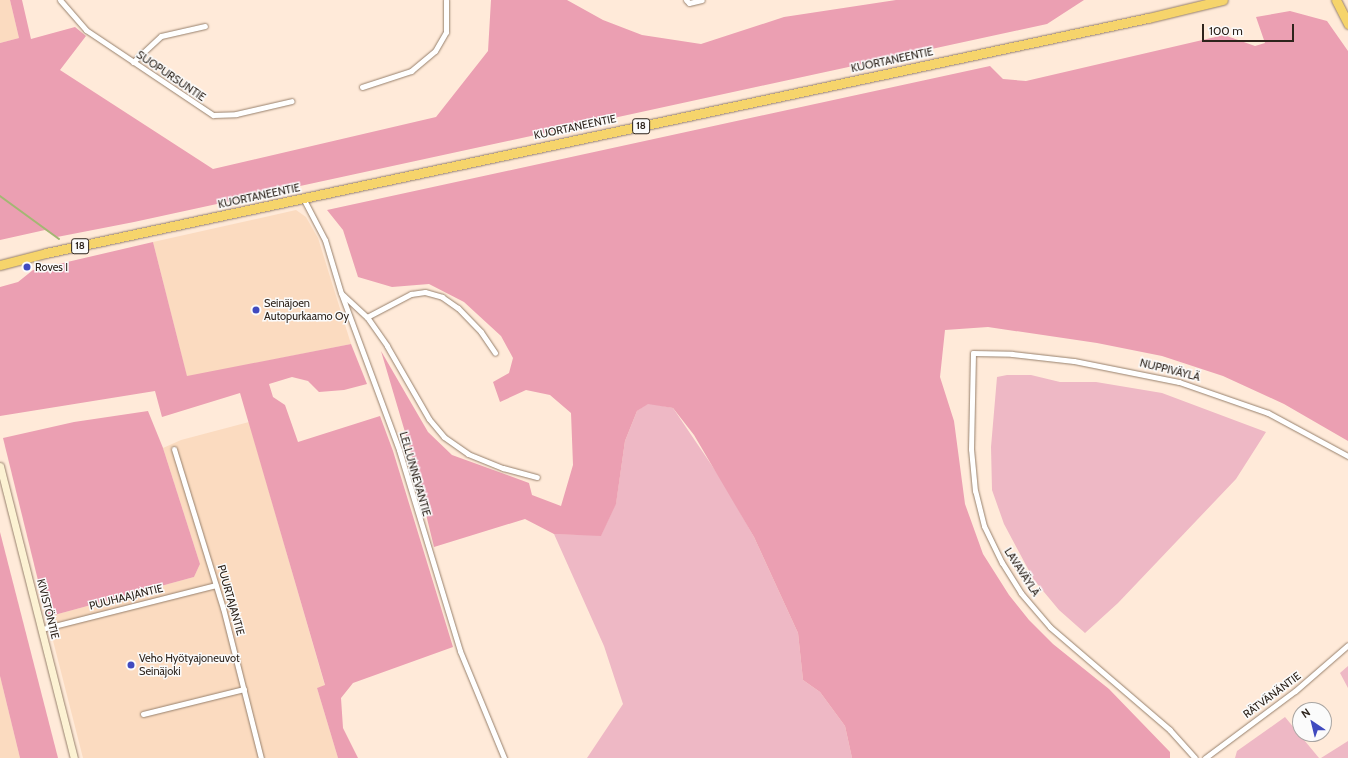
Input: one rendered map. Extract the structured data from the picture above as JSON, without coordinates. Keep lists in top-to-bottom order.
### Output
{
  "streets": {
    "highway": ["KUORTANEENTIE", "18"],
    "main road": ["KIVISTÖNTIE"],
    "street": [
      "SUOPURSUNTIE",
      "NUPPIVÄYLÄ",
      "LELLUNNEVANTIE",
      "LAVAVÄYLÄ",
      "PUUHAAJANTIE",
      "PUURTAJANTIE",
      "RÄTVÄNÄNTIE"
    ]
  },
  "crossings": [
    ["KUORTANEENTIE", "LELLUNNEVANTIE"],
    ["NUPPIVÄYLÄ", "LAVAVÄYLÄ"],
    ["PUUHAAJANTIE", "PUURTAJANTIE"],
    ["PUUHAAJANTIE", "KIVISTÖNTIE"]
  ],
  "places": ["Roves I", "Seinäjoen Autopurkaamo Oy", "Veho Hyötyajoneuvot Seinäjoki"],
  "scale_bar": "100 m",
  "north": "top left"
}
